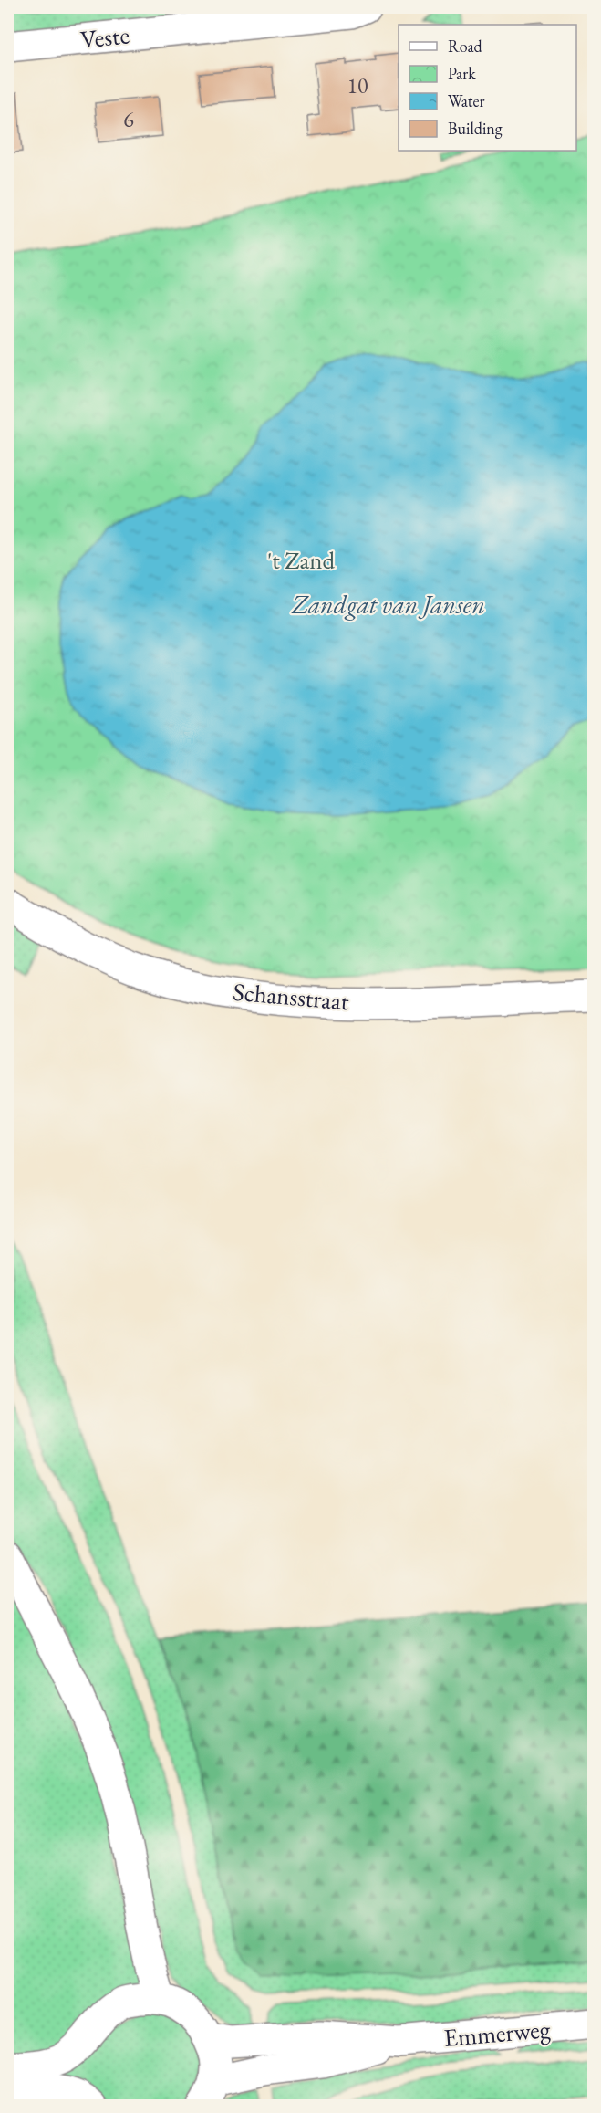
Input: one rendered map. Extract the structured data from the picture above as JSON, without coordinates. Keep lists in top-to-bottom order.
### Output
{
  "streets": {
    "main road": ["Veste", "Schansstraat", "Emmerweg"]
  },
  "water": ["Zandgat van Jansen"],
  "parks": ["'t Zand"],
  "house_numbers": ["10", "6"],
  "legend": [
    "Road",
    "Park",
    "Water",
    "Building"
  ]
}
